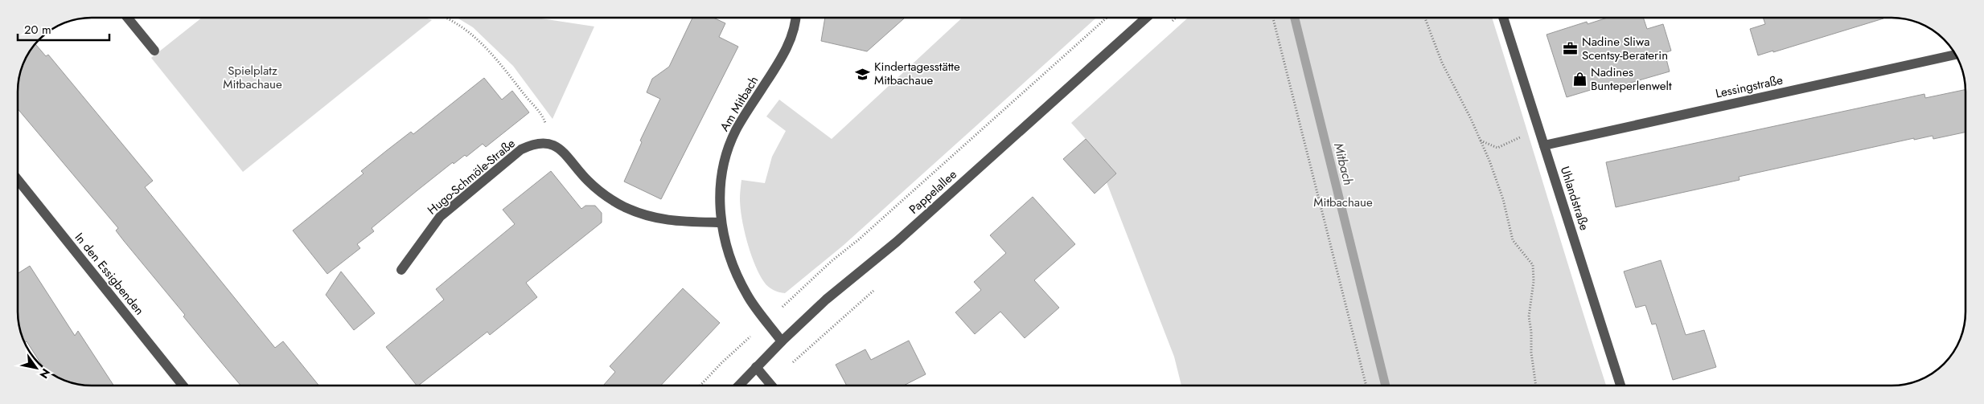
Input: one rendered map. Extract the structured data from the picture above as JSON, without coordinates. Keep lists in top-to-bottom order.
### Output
{
  "streets": {
    "street": [
      "Lessingstraße",
      "Am Mitbach",
      "Hugo-Schmöle-Straße",
      "Pappelallee",
      "Uhlandstraße",
      "In den Essigbenden"
    ]
  },
  "crossings": [
    ["Lessingstraße", "Uhlandstraße"],
    ["Am Mitbach", "Pappelallee"]
  ],
  "water": ["Mitbach"],
  "parks": ["Spielplatz Mitbachaue", "Mitbachaue"],
  "places": {
    "office": ["Nadine Sliwa Scentsy-Beraterin"],
    "school or university": ["Kindertagesstätte Mitbachaue"],
    "shop": ["Nadines Bunteperlenwelt"]
  },
  "scale_bar": "20 m",
  "north": "bottom right"
}
